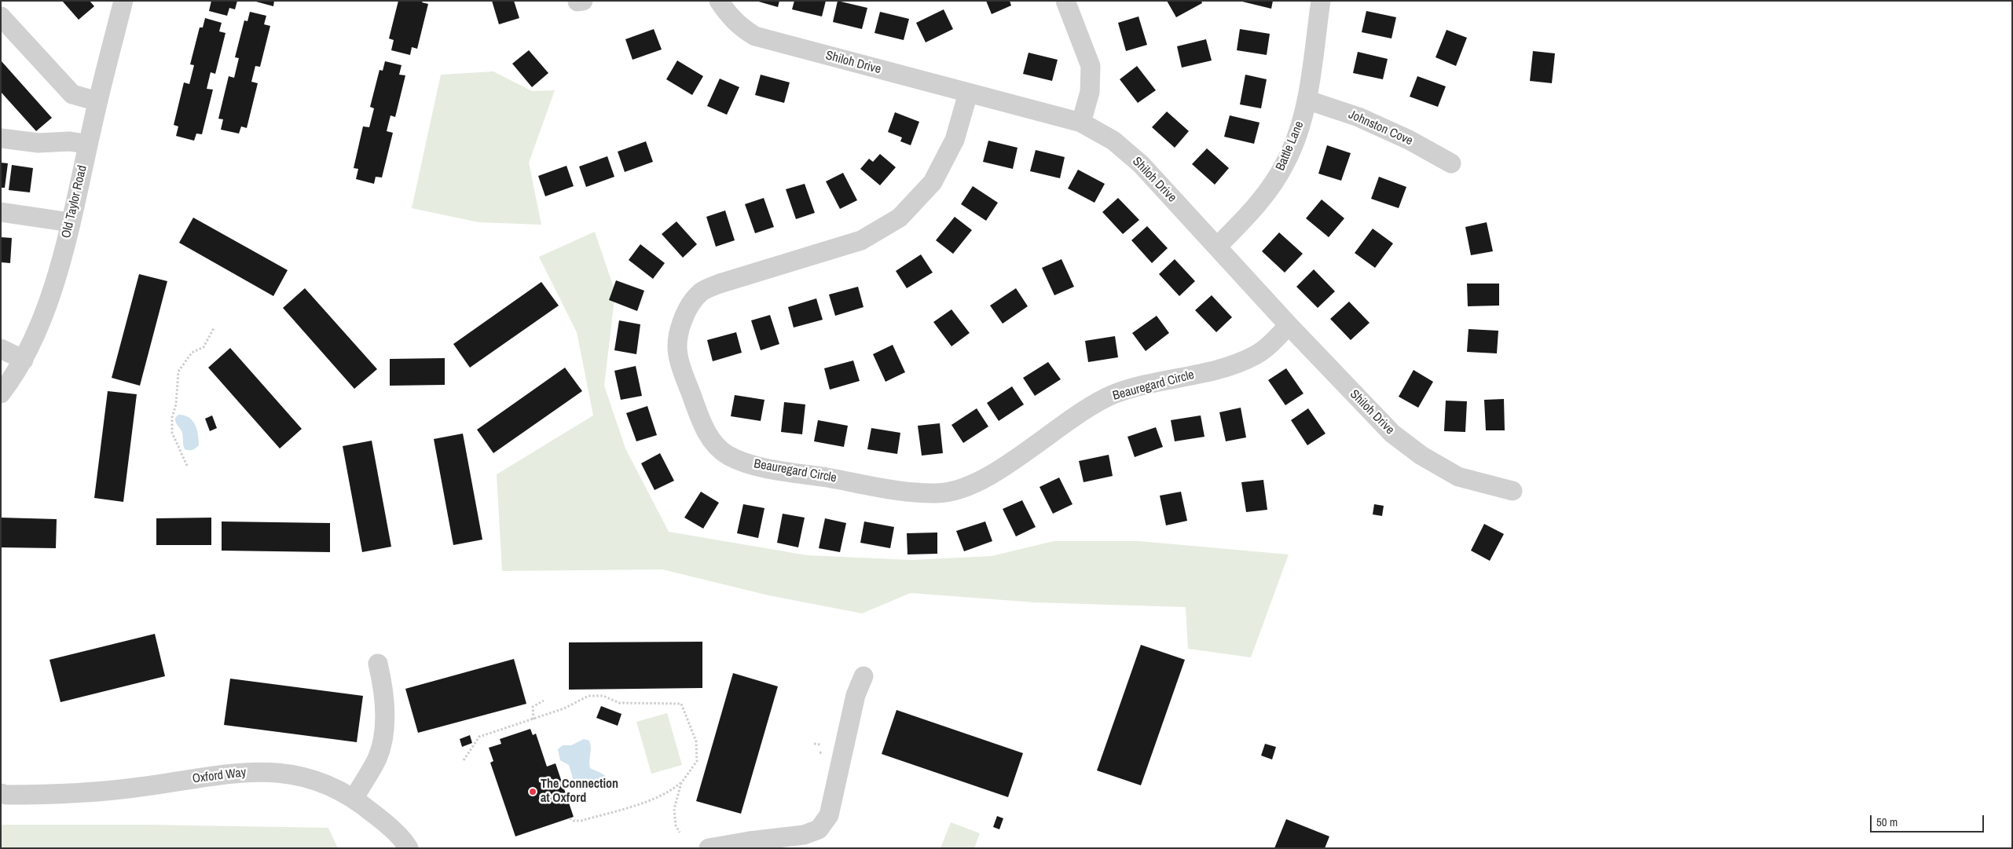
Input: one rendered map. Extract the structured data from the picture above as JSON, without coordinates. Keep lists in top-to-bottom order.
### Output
{
  "streets": {
    "street": [
      "Shiloh Drive",
      "Johnston Cove",
      "Battle Lane",
      "Old Taylor Road",
      "Beauregard Circle",
      "Oxford Way"
    ]
  },
  "crossings": [
    ["Shiloh Drive", "Battle Lane"],
    ["Shiloh Drive", "Beauregard Circle"],
    ["Johnston Cove", "Battle Lane"]
  ],
  "places": ["The Connection at Oxford"],
  "scale_bar": "50 m"
}
